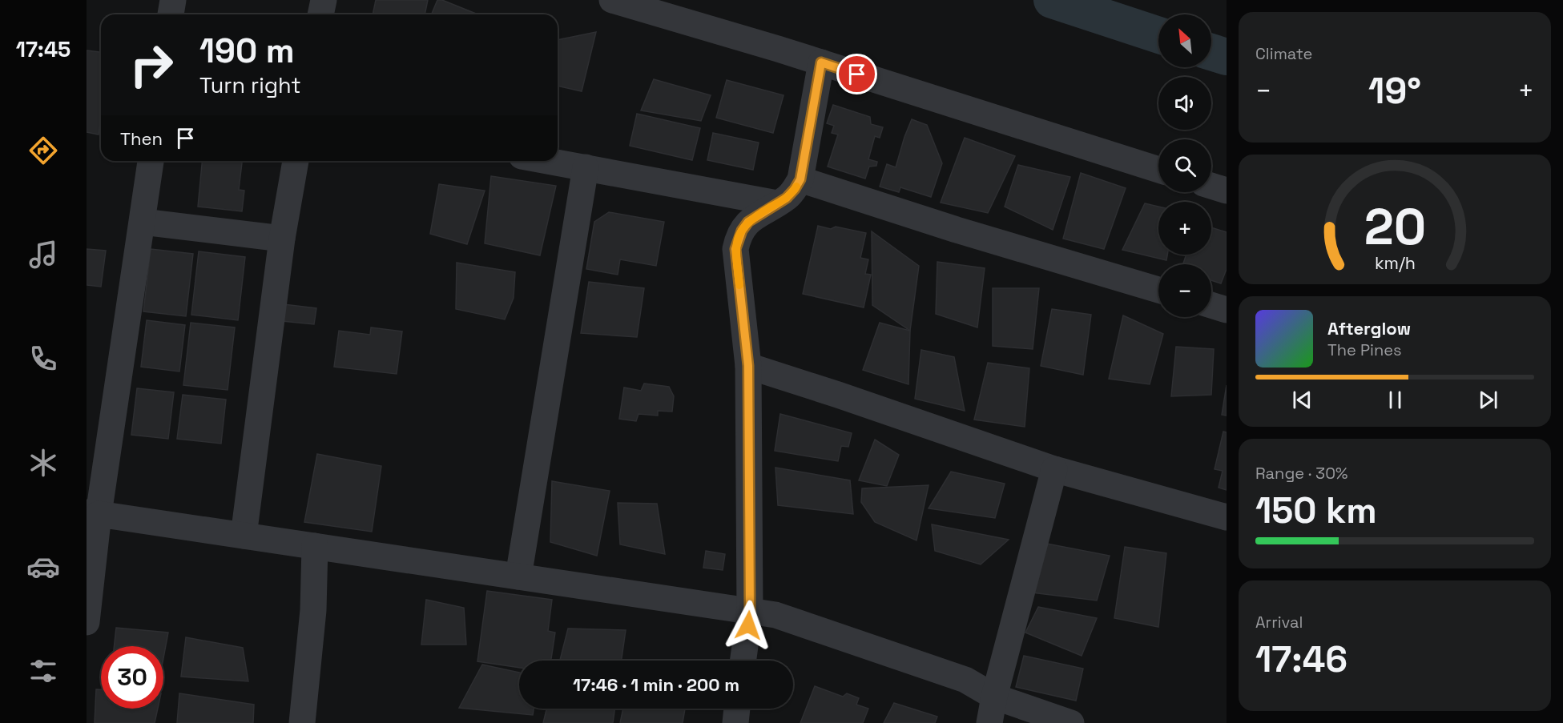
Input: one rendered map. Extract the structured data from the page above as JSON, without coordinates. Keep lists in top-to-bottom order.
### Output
{
  "north": "top left",
  "page": {
    "tabs": "17:45",
    "tile": [
      "Climate",
      ["Range · 30%", "150 km"],
      ["Arrival", "17:46"]
    ],
    "map_buttons": ["+", "−"],
    "turn": ["190 m", "Turn right"],
    "heat": ["−", "19°", "+"],
    "then": "Then",
    "song": ["Afterglow", "The Pines"],
    "limit": "30",
    "trip": "17:46 · 1 min · 200 m",
    "gauge": ["20", "km/h"]
  }
}
